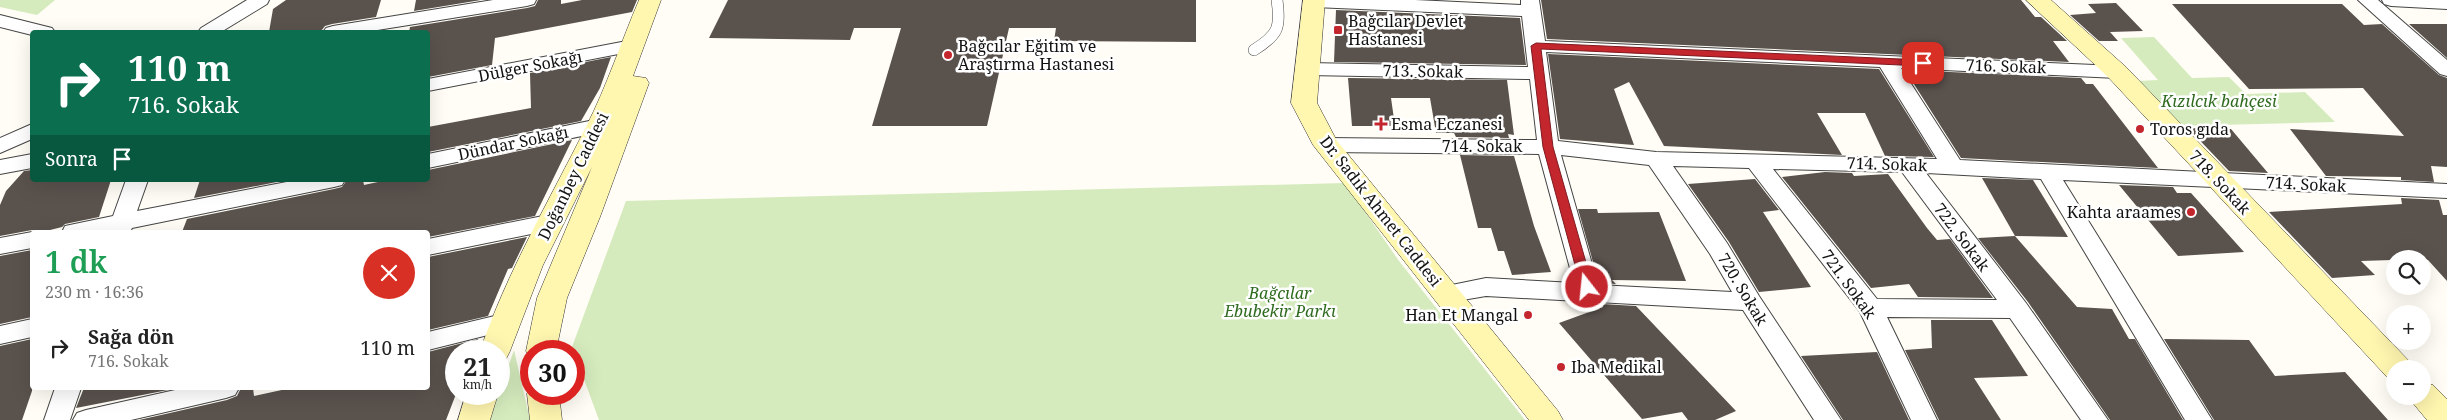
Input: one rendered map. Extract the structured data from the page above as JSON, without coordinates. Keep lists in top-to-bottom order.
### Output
{
  "streets": {
    "street": [
      "Dülger Sokağı",
      "716. Sokak",
      "713. Sokak",
      "Dündar Sokağı",
      "714. Sokak",
      "Doğanbey Caddesi",
      "718. Sokak",
      "Dr. Sadık Ahmet Caddesi",
      "722. Sokak",
      "721. Sokak",
      "720. Sokak"
    ]
  },
  "crossings": [
    ["Dülger Sokağı", "Doğanbey Caddesi"],
    ["716. Sokak", "718. Sokak"],
    ["713. Sokak", "Dr. Sadık Ahmet Caddesi"],
    ["Dündar Sokağı", "Doğanbey Caddesi"],
    ["714. Sokak", "718. Sokak"],
    ["714. Sokak", "Dr. Sadık Ahmet Caddesi"],
    ["714. Sokak", "722. Sokak"],
    ["714. Sokak", "721. Sokak"],
    ["714. Sokak", "720. Sokak"]
  ],
  "parks": ["Kızılcık bahçesi", "Bağcılar Ebubekir Parkı"],
  "places": {
    "transit": ["Bağcılar Devlet Hastanesi"],
    "other": [
      "Bağcılar Eğitim ve Araştırma Hastanesi",
      "Toros gıda",
      "Kahta araames",
      "Han Et Mangal",
      "Iba Medikal"
    ],
    "health": ["Esma Eczanesi"]
  },
  "page": {
    "turn": ["110 m", "716. Sokak"],
    "then": "Sonra",
    "heading": ["1 dk", "230 m · 16:36"],
    "map_buttons": ["+", "−"],
    "list": [
      {
        "name": "Sağa dön",
        "note": "716. Sokak",
        "value": "110 m"
      }
    ],
    "speed": "21 km/h",
    "limit": "30"
  }
}
